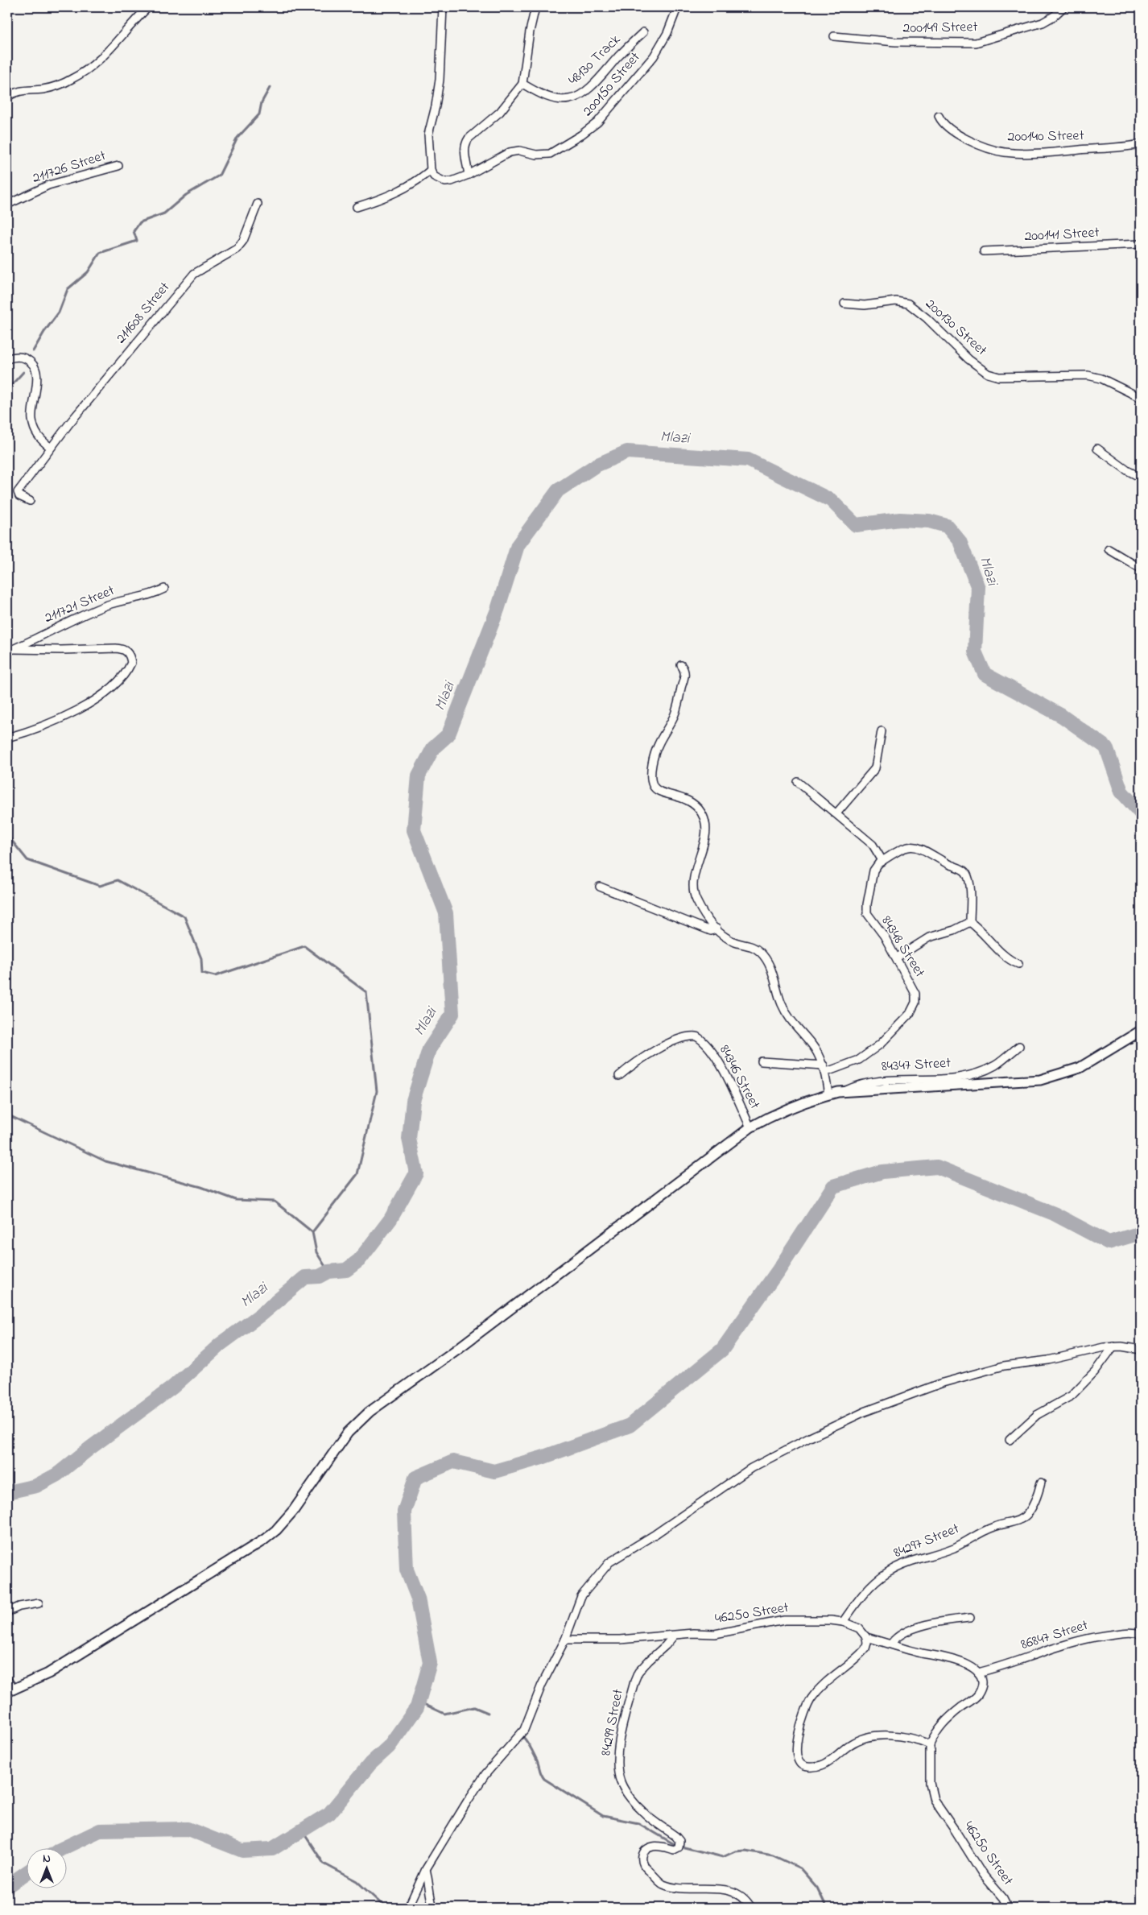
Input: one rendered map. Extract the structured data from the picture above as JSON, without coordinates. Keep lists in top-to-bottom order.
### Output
{
  "streets": {
    "street": [
      "200149 Street",
      "48130 Track",
      "200150 Street",
      "200140 Street",
      "211726 Street",
      "200141 Street",
      "211608 Street",
      "200130 Street",
      "211721 Street",
      "84348 Street",
      "84347 Street",
      "84346 Street",
      "84297 Street",
      "46250 Street",
      "86847 Street",
      "84299 Street"
    ]
  },
  "crossings": [
    ["84297 Street", "46250 Street"],
    ["46250 Street", "84299 Street"]
  ],
  "water": ["Mlazi"],
  "north": "top"
}
